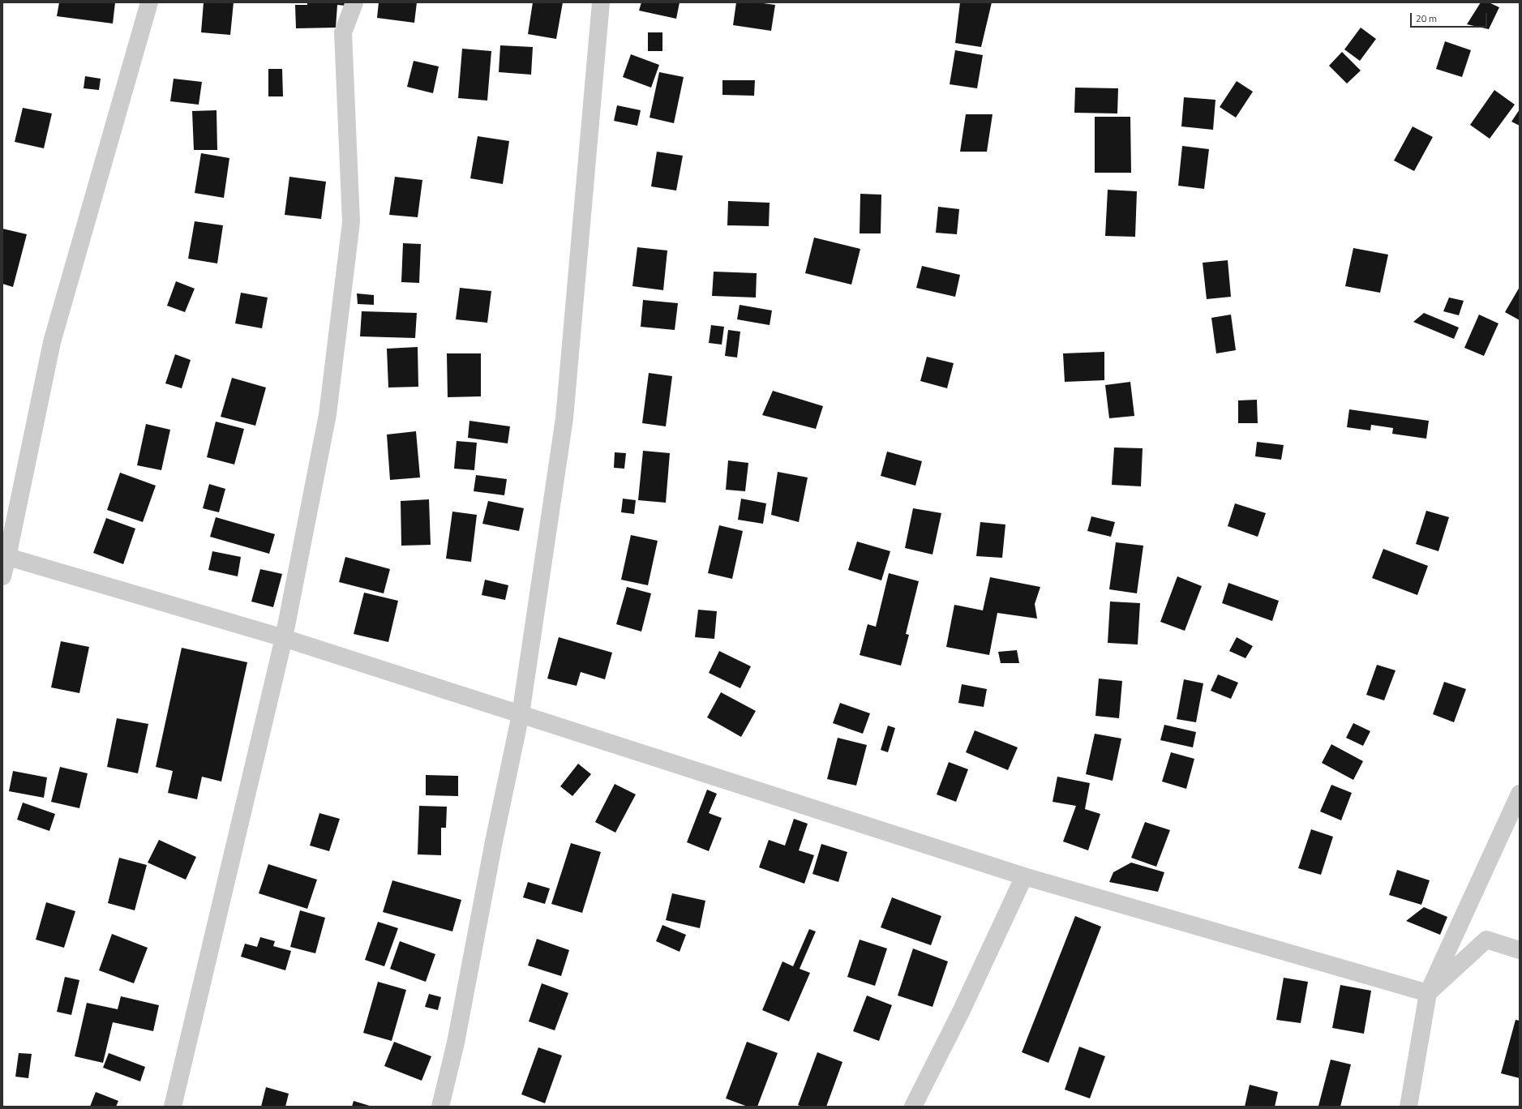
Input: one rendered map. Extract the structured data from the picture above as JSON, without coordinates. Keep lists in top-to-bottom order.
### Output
{
  "scale_bar": "20 m"
}
